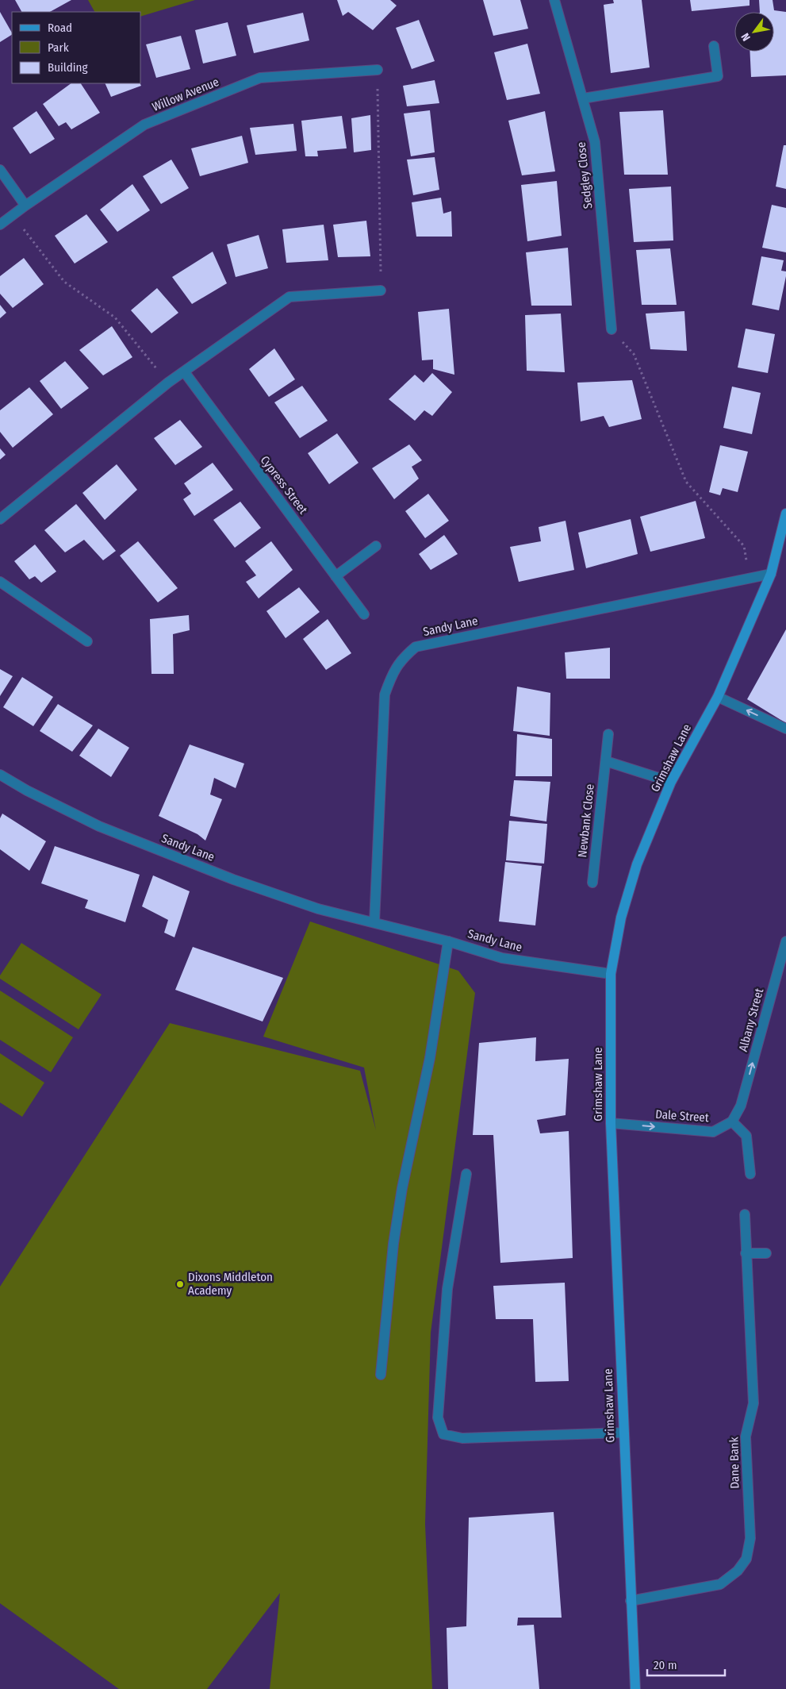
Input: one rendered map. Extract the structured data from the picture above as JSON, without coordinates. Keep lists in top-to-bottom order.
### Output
{
  "streets": {
    "main road": ["Grimshaw Lane"],
    "street": [
      "Willow Avenue",
      "Sedgley Close",
      "Cypress Street",
      "Sandy Lane",
      "Newbank Close",
      "Albany Street",
      "Dale Street",
      "Dane Bank"
    ]
  },
  "crossings": [
    ["Sandy Lane", "Grimshaw Lane"],
    ["Grimshaw Lane", "Dale Street"],
    ["Grimshaw Lane", "Dane Bank"],
    ["Albany Street", "Dale Street"]
  ],
  "one_way": ["Albany Street", "Dale Street"],
  "places": ["Dixons Middleton Academy"],
  "legend": ["Road", "Park", "Building"],
  "scale_bar": "20 m",
  "north": "bottom left"
}
